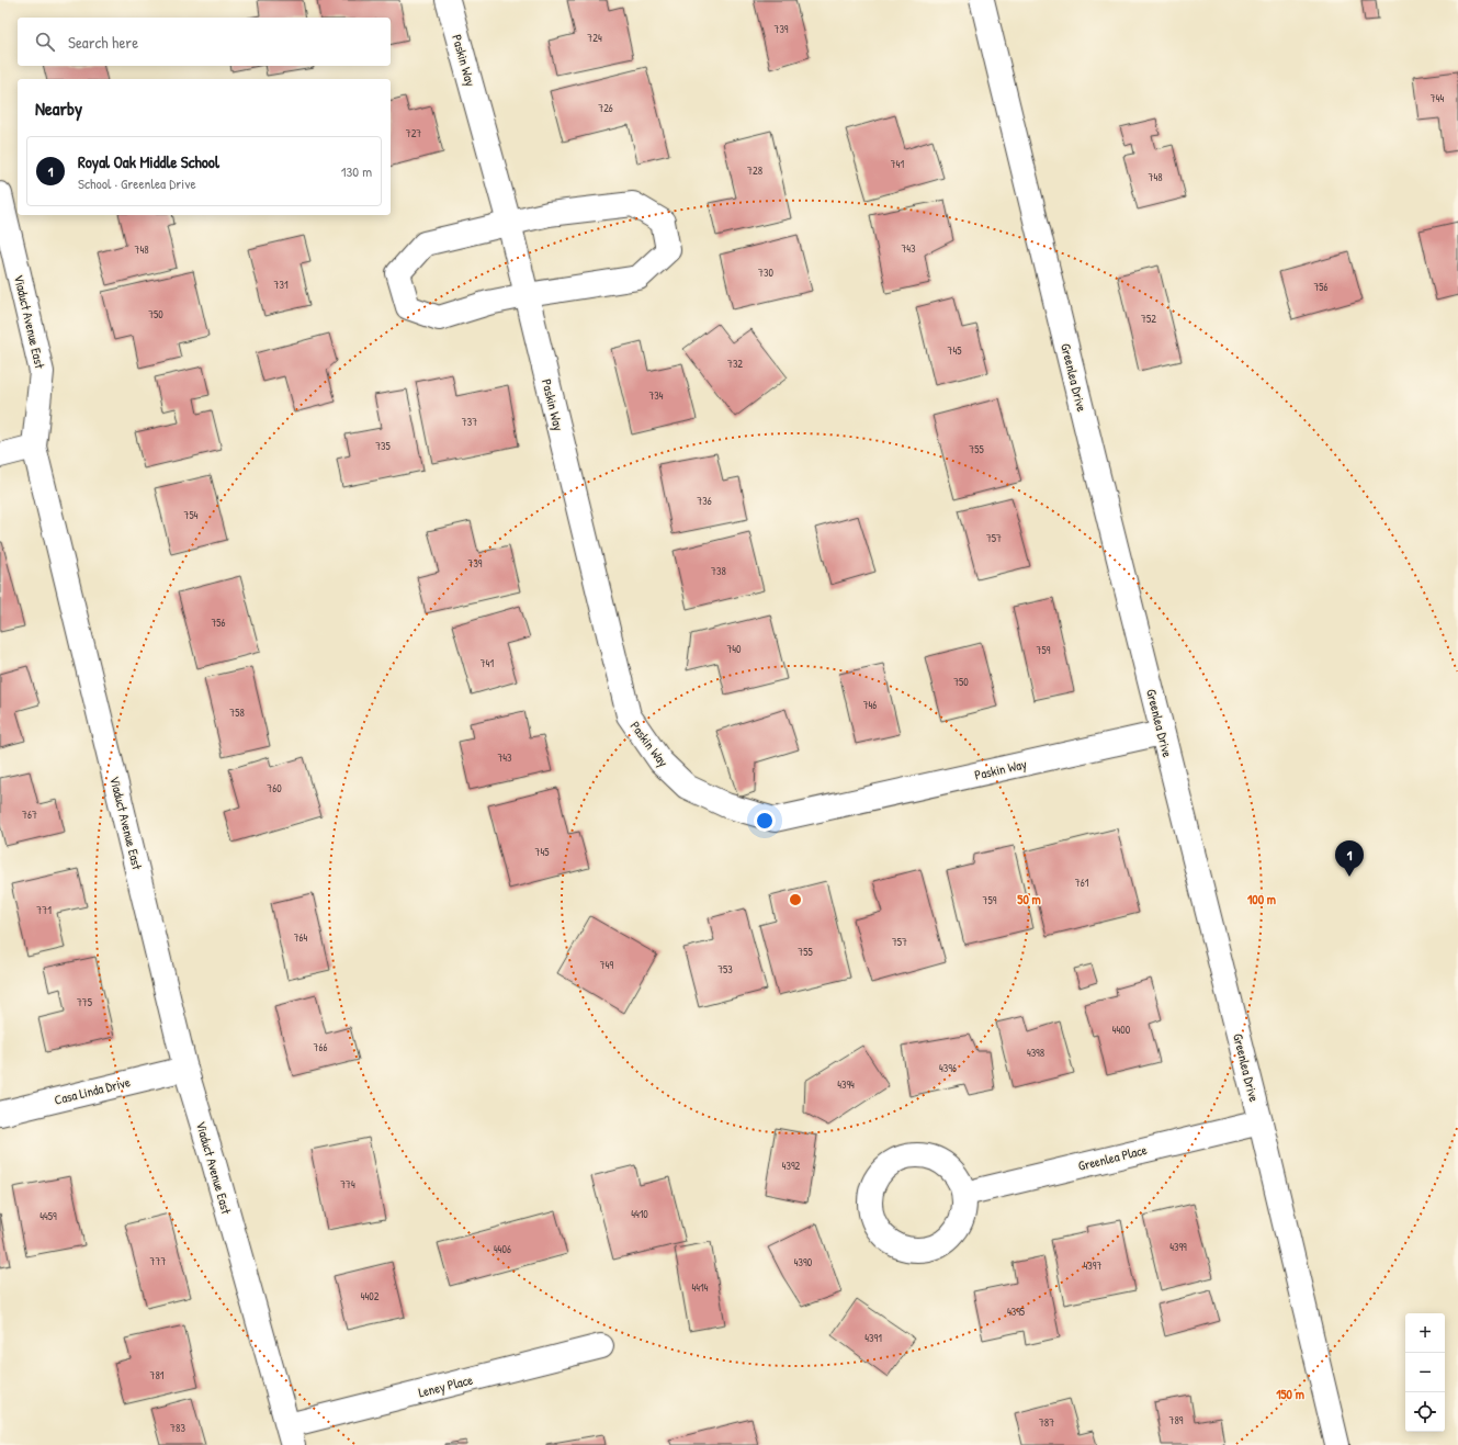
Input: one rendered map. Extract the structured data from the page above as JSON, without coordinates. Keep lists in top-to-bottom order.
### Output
{
  "streets": {
    "street": [
      "Paskin Way",
      "Viaduct Avenue East",
      "Greenlea Drive",
      "Casa Linda Drive",
      "Greenlea Place",
      "Leney Place"
    ]
  },
  "crossings": [
    ["Paskin Way", "Greenlea Drive"],
    ["Viaduct Avenue East", "Casa Linda Drive"],
    ["Viaduct Avenue East", "Leney Place"],
    ["Greenlea Drive", "Greenlea Place"]
  ],
  "house_numbers": [
    "739",
    "724",
    "744",
    "726",
    "727",
    "741",
    "728",
    "748",
    "743",
    "748",
    "730",
    "731",
    "756",
    "750",
    "752",
    "745",
    "732",
    "734",
    "737",
    "735",
    "755",
    "736",
    "754",
    "757",
    "739",
    "738",
    "756",
    "740",
    "759",
    "741",
    "750",
    "746",
    "758",
    "743",
    "760",
    "767",
    "745",
    "761",
    "759",
    "771",
    "764",
    "757",
    "755",
    "749",
    "753",
    "775",
    "4400",
    "766",
    "4398",
    "4396",
    "4394",
    "4392",
    "774",
    "4410",
    "4459",
    "4399",
    "4406",
    "777",
    "4390",
    "4397",
    "4414",
    "4402",
    "4395",
    "4391",
    "781",
    "789",
    "787",
    "783"
  ],
  "page": {
    "search": "Search here",
    "heading": "Nearby",
    "list": [
      {
        "mark": "1",
        "name": "Royal Oak Middle School",
        "note": "School · Greenlea Drive",
        "value": "130 m"
      }
    ],
    "pins": "1",
    "map_buttons": ["+", "−"]
  },
  "rings": ["50 m", "100 m", "150 m"]
}
